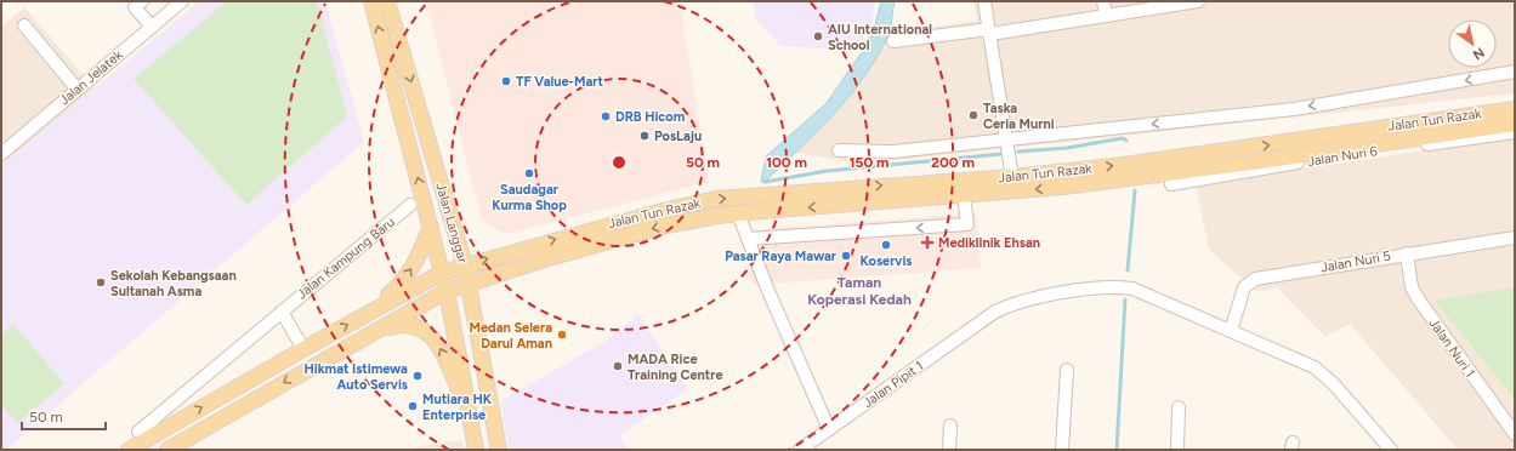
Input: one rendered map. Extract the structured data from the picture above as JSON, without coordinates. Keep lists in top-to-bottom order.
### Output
{
  "streets": {
    "main road": ["Jalan Tun Razak", "Jalan Langgar"],
    "street": [
      "Jalan Jelatek",
      "Jalan Nuri 6",
      "Jalan Kampung Baru",
      "Jalan Nuri 5",
      "Jalan Nuri 1",
      "Jalan Pipit 1"
    ]
  },
  "crossings": [
    ["Jalan Tun Razak", "Jalan Nuri 6"],
    ["Jalan Tun Razak", "Jalan Langgar"],
    ["Jalan Nuri 5", "Jalan Nuri 1"],
    ["Jalan Nuri 5", "Jalan Pipit 1"]
  ],
  "districts": ["Taman Koperasi Kedah"],
  "places": {
    "other": [
      "AIU International School",
      "TF Value-Mart",
      "Taska Ceria Murni",
      "DRB Hicom",
      "PosLaju",
      "Saudagar Kurma Shop",
      "Koservis",
      "Pasar Raya Mawar",
      "Sekolah Kebangsaan Sultanah Asma",
      "Medan Selera Darul Aman",
      "MADA Rice Training Centre",
      "Hikmat Istimewa Auto Servis",
      "Mutiara HK Enterprise"
    ],
    "health": ["Mediklinik Ehsan"]
  },
  "scale_bar": "50 m",
  "north": "bottom right",
  "rings": [
    "50 m",
    "100 m",
    "150 m",
    "200 m"
  ]
}
